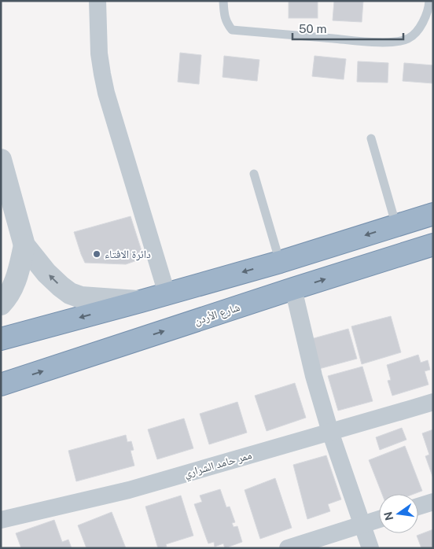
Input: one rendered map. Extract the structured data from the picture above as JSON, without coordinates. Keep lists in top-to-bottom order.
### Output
{
  "streets": {
    "highway": ["شارع الأردن"],
    "street": ["ممر حامد الشراري"]
  },
  "places": ["دائرة الافتاء"],
  "scale_bar": "50 m",
  "north": "left"
}
